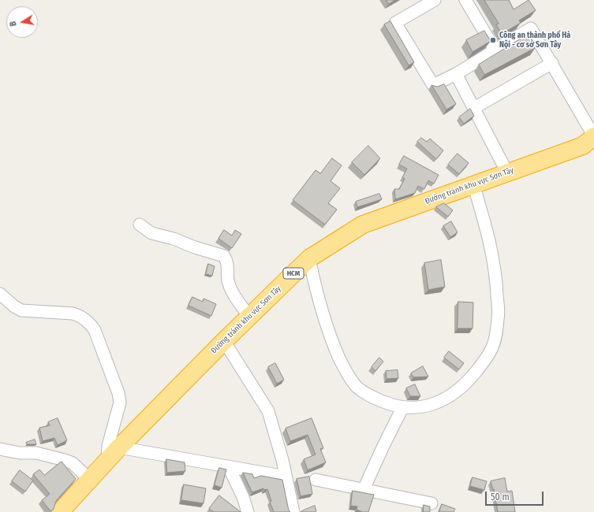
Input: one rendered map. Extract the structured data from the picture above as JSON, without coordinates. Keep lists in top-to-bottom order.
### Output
{
  "streets": {
    "highway": ["Đường tránh khu vực Sơn Tây", "HCM"]
  },
  "places": ["Công an thành phố Hà Nội - cơ sở Sơn Tây"],
  "scale_bar": "50 m",
  "north": "left"
}
